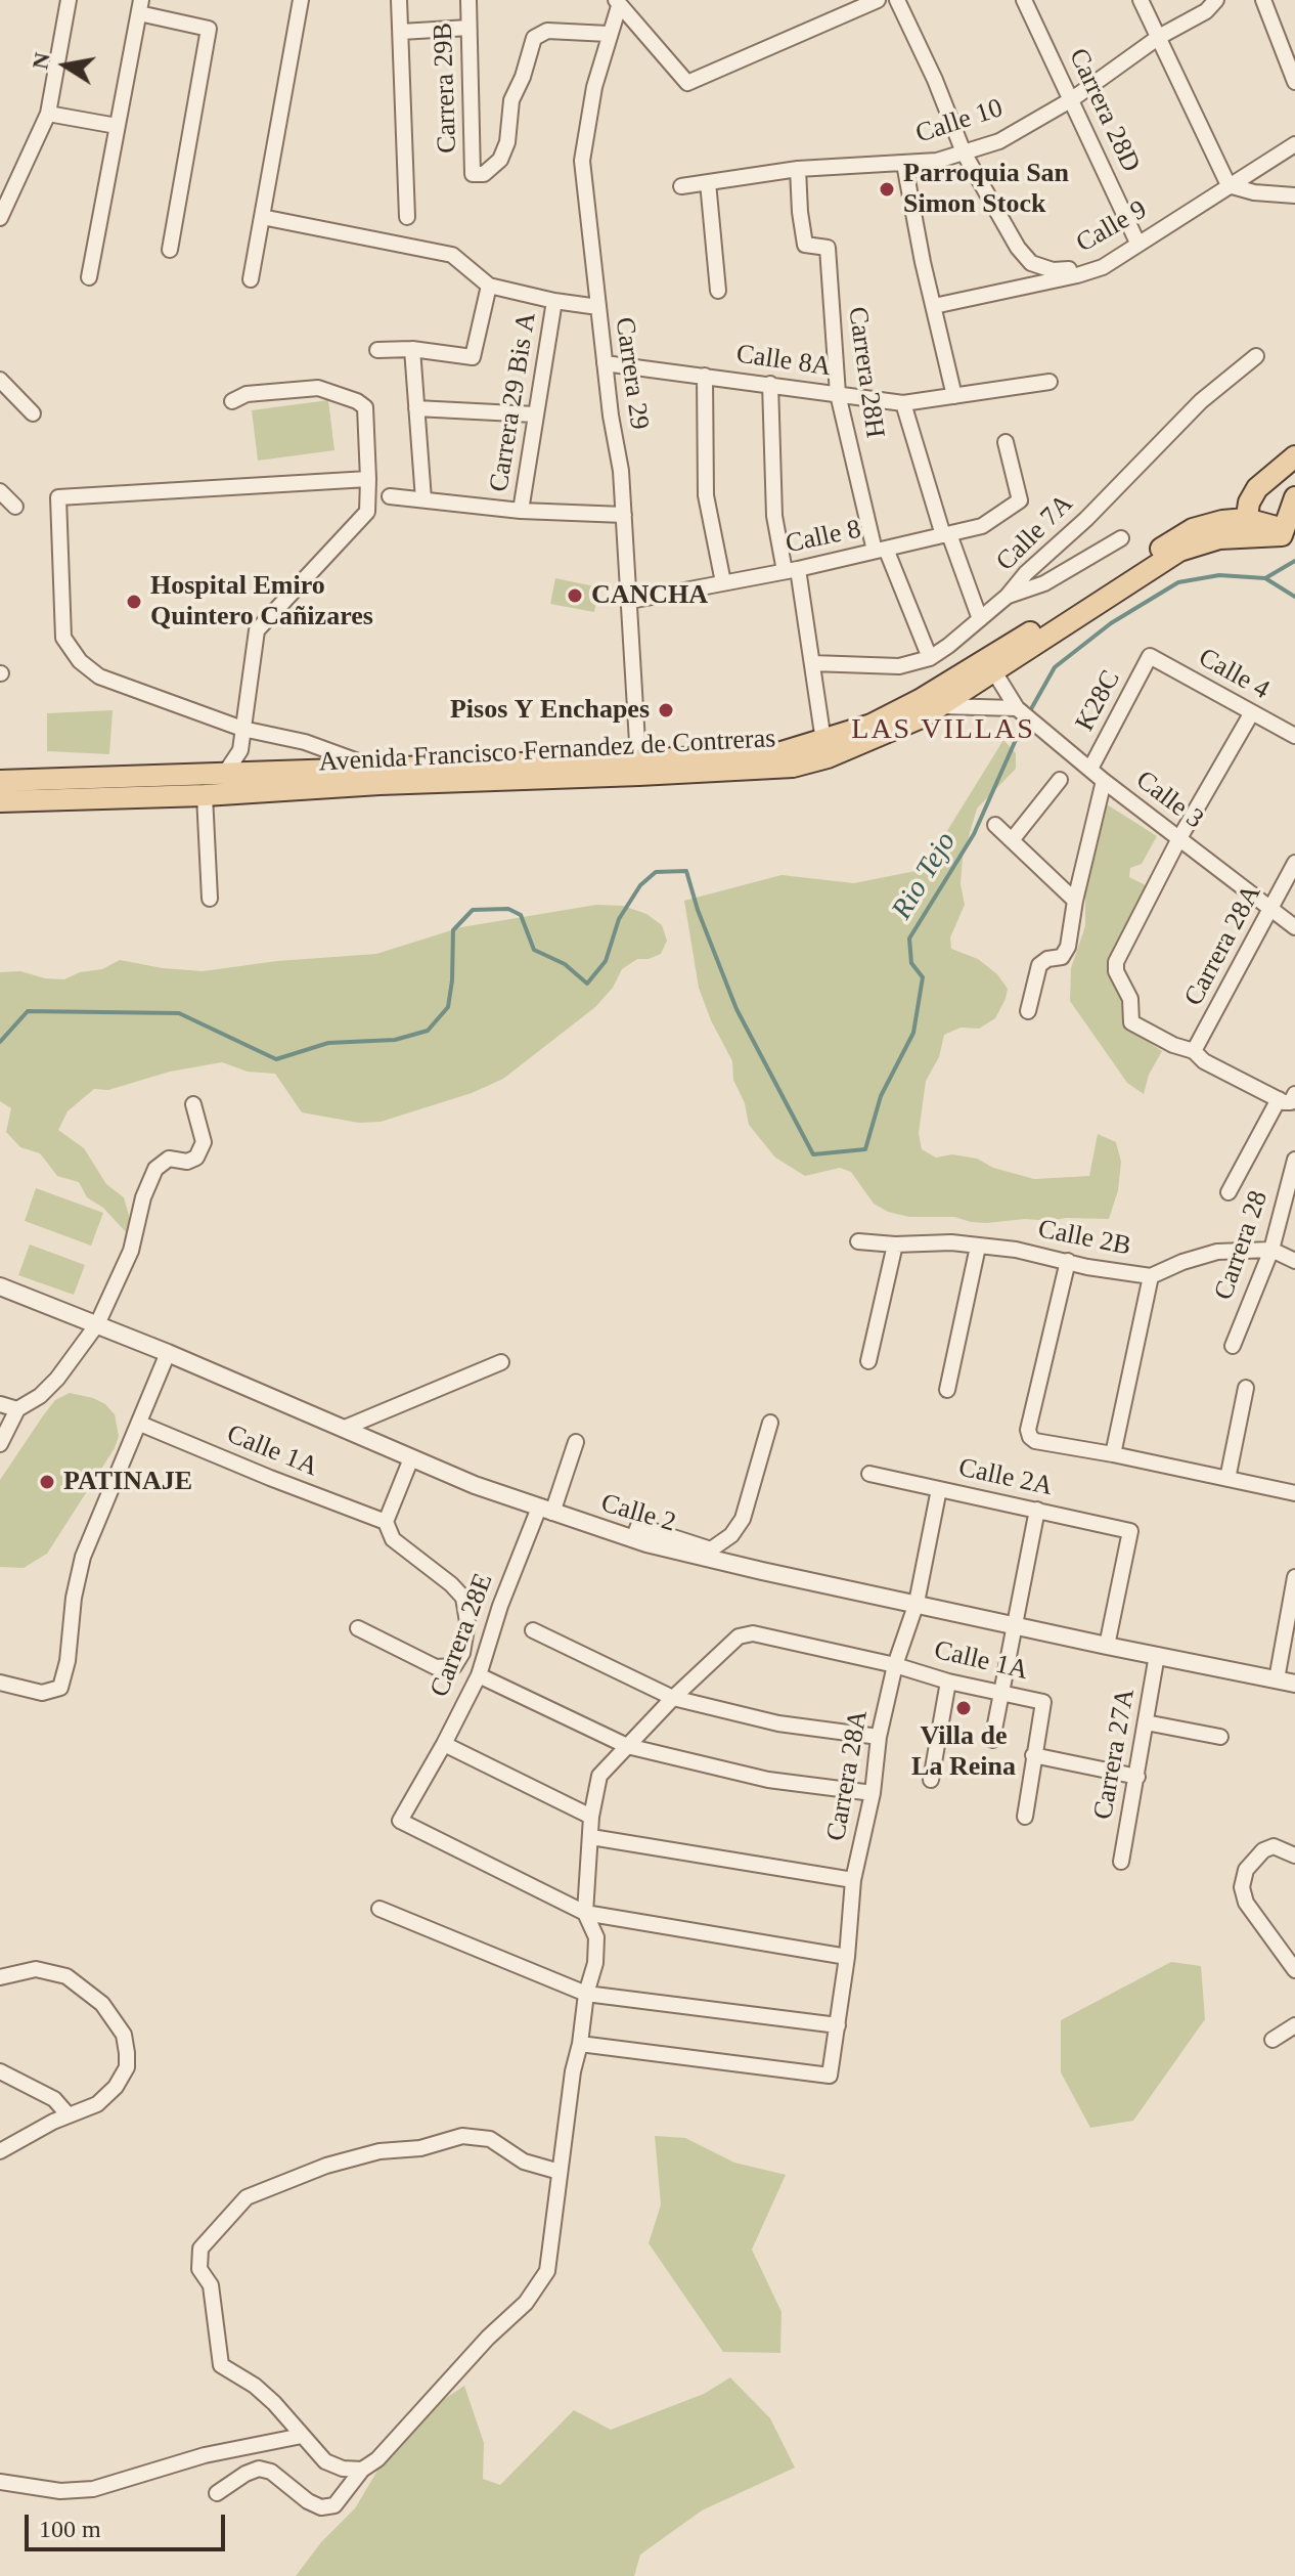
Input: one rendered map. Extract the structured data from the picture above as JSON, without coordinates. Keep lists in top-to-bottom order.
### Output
{
  "streets": {
    "main road": ["Avenida Francisco Fernandez de Contreras"],
    "street": [
      "Carrera 29B",
      "Carrera 28D",
      "Calle 10",
      "Calle 9",
      "Calle 8A",
      "Carrera 28H",
      "Carrera 29",
      "Carrera 29 Bis A",
      "Calle 7A",
      "Calle 8",
      "Calle 4",
      "K28C",
      "Calle 3",
      "Carrera 28A",
      "Calle 2B",
      "Carrera 28",
      "Calle 1A",
      "Calle 2A",
      "Calle 2",
      "Carrera 28E",
      "Carrera 27A"
    ]
  },
  "crossings": [
    ["Carrera 29B", "Carrera 29"],
    ["Carrera 28D", "Calle 10"],
    ["Carrera 28D", "Calle 9"],
    ["Calle 10", "Carrera 28H"],
    ["Calle 8A", "Carrera 28H"],
    ["Calle 8A", "Carrera 29"],
    ["Carrera 28H", "Calle 7A"],
    ["Carrera 28H", "Calle 8"],
    ["Carrera 29", "Calle 8"],
    ["Carrera 29", "Avenida Francisco Fernandez de Contreras"],
    ["Calle 4", "K28C"],
    ["K28C", "Calle 3"],
    ["Avenida Francisco Fernandez de Contreras", "Calle 3"],
    ["Calle 3", "Carrera 28A"],
    ["Carrera 28A", "Calle 1A"],
    ["Carrera 28A", "Calle 2A"],
    ["Carrera 28A", "Calle 2"],
    ["Calle 2B", "Carrera 28"],
    ["Calle 2A", "Calle 2"],
    ["Calle 2", "Carrera 28E"],
    ["Calle 2", "Carrera 27A"]
  ],
  "districts": ["LAS VILLAS"],
  "water": ["Rio Tejo"],
  "places": [
    "Parroquia San Simon Stock",
    "CANCHA",
    "Hospital Emiro Quintero Cañizares",
    "Pisos Y Enchapes",
    "PATINAJE",
    "Villa de La Reina"
  ],
  "scale_bar": "100 m",
  "north": "left"
}
